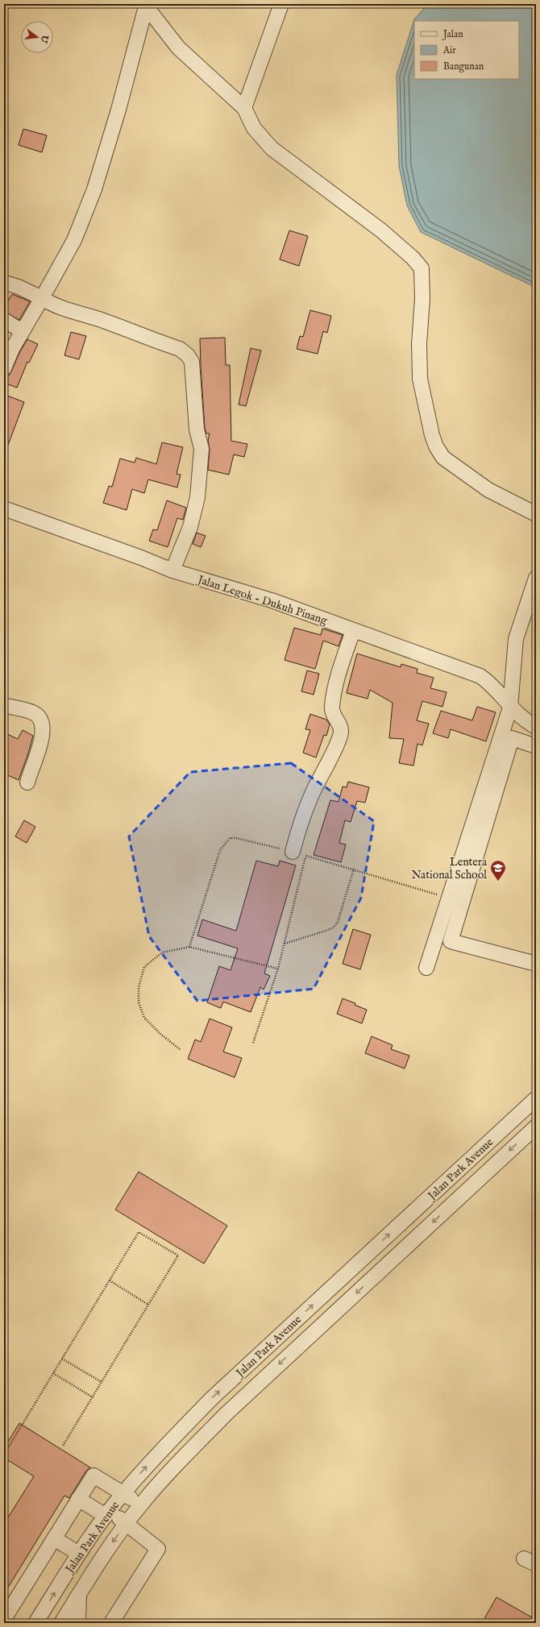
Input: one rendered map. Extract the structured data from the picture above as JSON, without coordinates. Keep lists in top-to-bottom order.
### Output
{
  "streets": {
    "street": ["Jalan Legok - Dukuh Pinang", "Jalan Park Avenue"]
  },
  "places": {
    "school or university": ["Lentera National School"]
  },
  "legend": ["Jalan", "Air", "Bangunan"],
  "north": "right"
}
